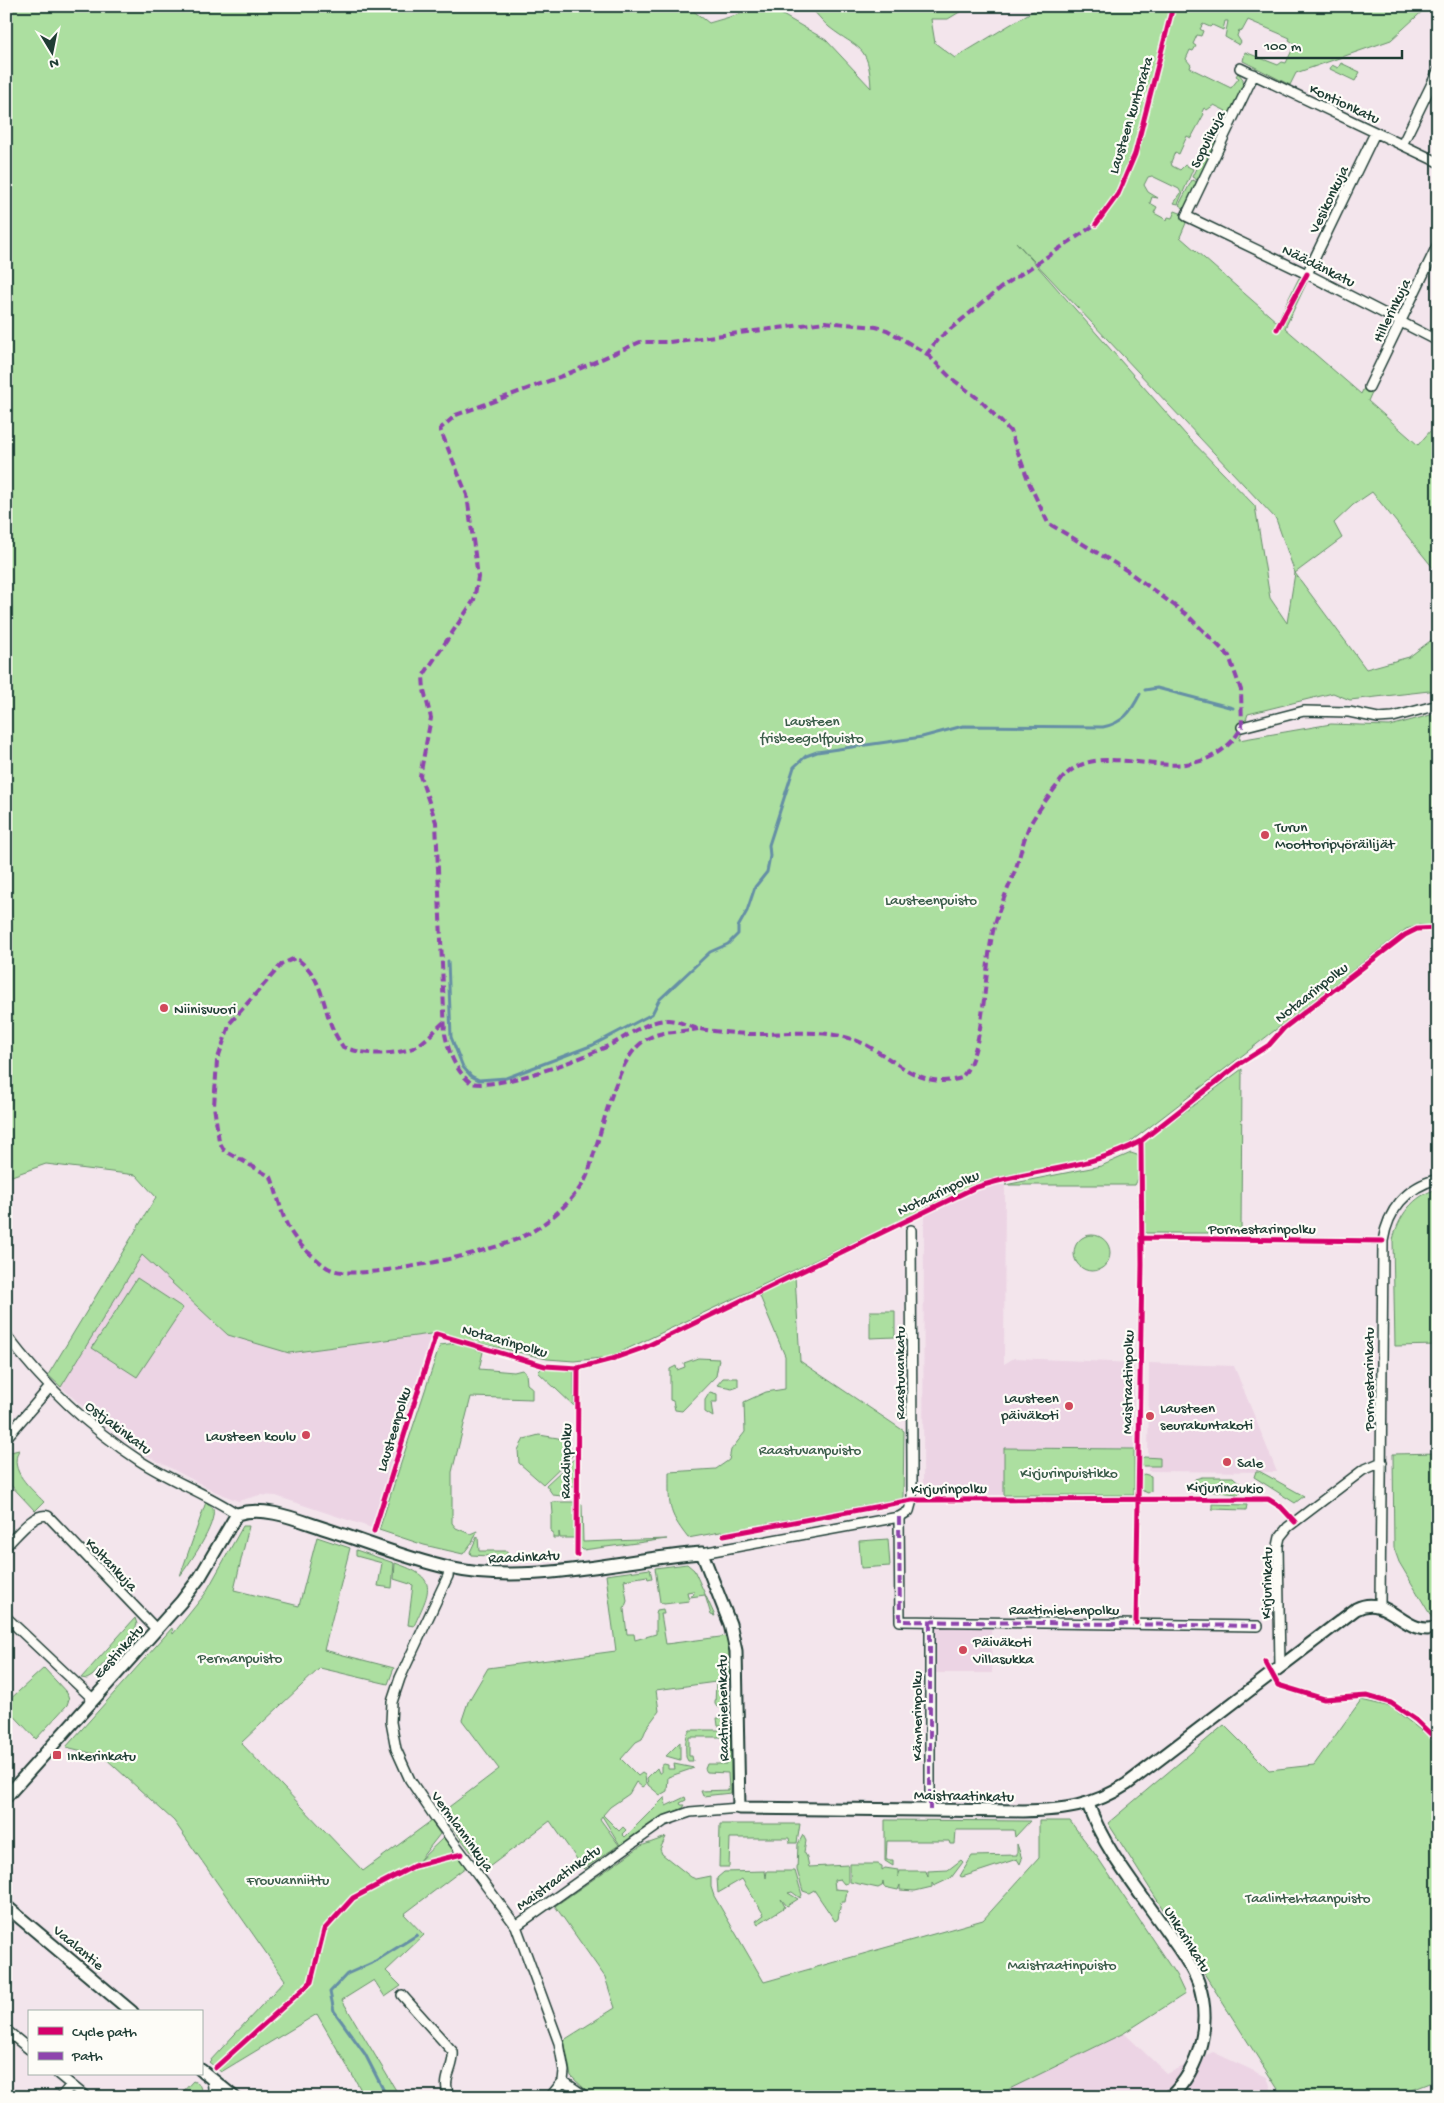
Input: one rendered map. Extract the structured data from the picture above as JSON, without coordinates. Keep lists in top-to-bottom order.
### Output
{
  "streets": {
    "street": [
      "Kontionkatu",
      "Sopulikuja",
      "Vesikonkuja",
      "Näädänkatu",
      "Hillerinkuja",
      "Raastuvankatu",
      "Pormestarinkatu",
      "Ostjakinkatu",
      "Raadinkatu",
      "Koltankuja",
      "Kirjurinkatu",
      "Raatimiehenpolku",
      "Eestinkatu",
      "Raatimiehenkatu",
      "Kämnerinpolku",
      "Maistraatinkatu",
      "Vermlanninkuja",
      "Unkarinkatu",
      "Vaalantie"
    ],
    "cycle path": [
      "Lausteen kuntorata",
      "Notaarinpolku",
      "Pormestarinpolku",
      "Maistraatinpolku",
      "Raadinpolku",
      "Kirjurinaukio"
    ]
  },
  "crossings": [
    ["Kontionkatu", "Sopulikuja"],
    ["Kontionkatu", "Vesikonkuja"],
    ["Sopulikuja", "Näädänkatu"],
    ["Vesikonkuja", "Näädänkatu"],
    ["Näädänkatu", "Hillerinkuja"],
    ["Raastuvankatu", "Raadinkatu"],
    ["Raastuvankatu", "Raatimiehenpolku"],
    ["Pormestarinkatu", "Kirjurinkatu"],
    ["Pormestarinkatu", "Maistraatinkatu"],
    ["Ostjakinkatu", "Raadinkatu"],
    ["Ostjakinkatu", "Eestinkatu"],
    ["Raadinkatu", "Eestinkatu"],
    ["Raadinkatu", "Raatimiehenkatu"],
    ["Raadinkatu", "Vermlanninkuja"],
    ["Koltankuja", "Eestinkatu"],
    ["Kirjurinkatu", "Maistraatinkatu"],
    ["Raatimiehenpolku", "Kämnerinpolku"],
    ["Raatimiehenkatu", "Maistraatinkatu"],
    ["Kämnerinpolku", "Maistraatinkatu"],
    ["Maistraatinkatu", "Vermlanninkuja"],
    ["Maistraatinkatu", "Unkarinkatu"]
  ],
  "parks": [
    "Lausteen frisbeegolfpuisto",
    "Lausteenpuisto",
    "Raastuvanpuisto",
    "Kirjurinpuistikko",
    "Permanpuisto",
    "Frouvanniittu",
    "Taalintehtaanpuisto",
    "Maistraatinpuisto"
  ],
  "places": {
    "other": [
      "Turun Moottoripyöräilijät",
      "Niinisvuori",
      "Lausteen päiväkoti",
      "Lausteen seurakuntakoti",
      "Lausteen koulu",
      "Sale",
      "Päiväkoti Villasukka"
    ],
    "transit": ["Inkerinkatu"]
  },
  "legend": ["Cycle path", "Path"],
  "scale_bar": "100 m",
  "north": "bottom"
}
